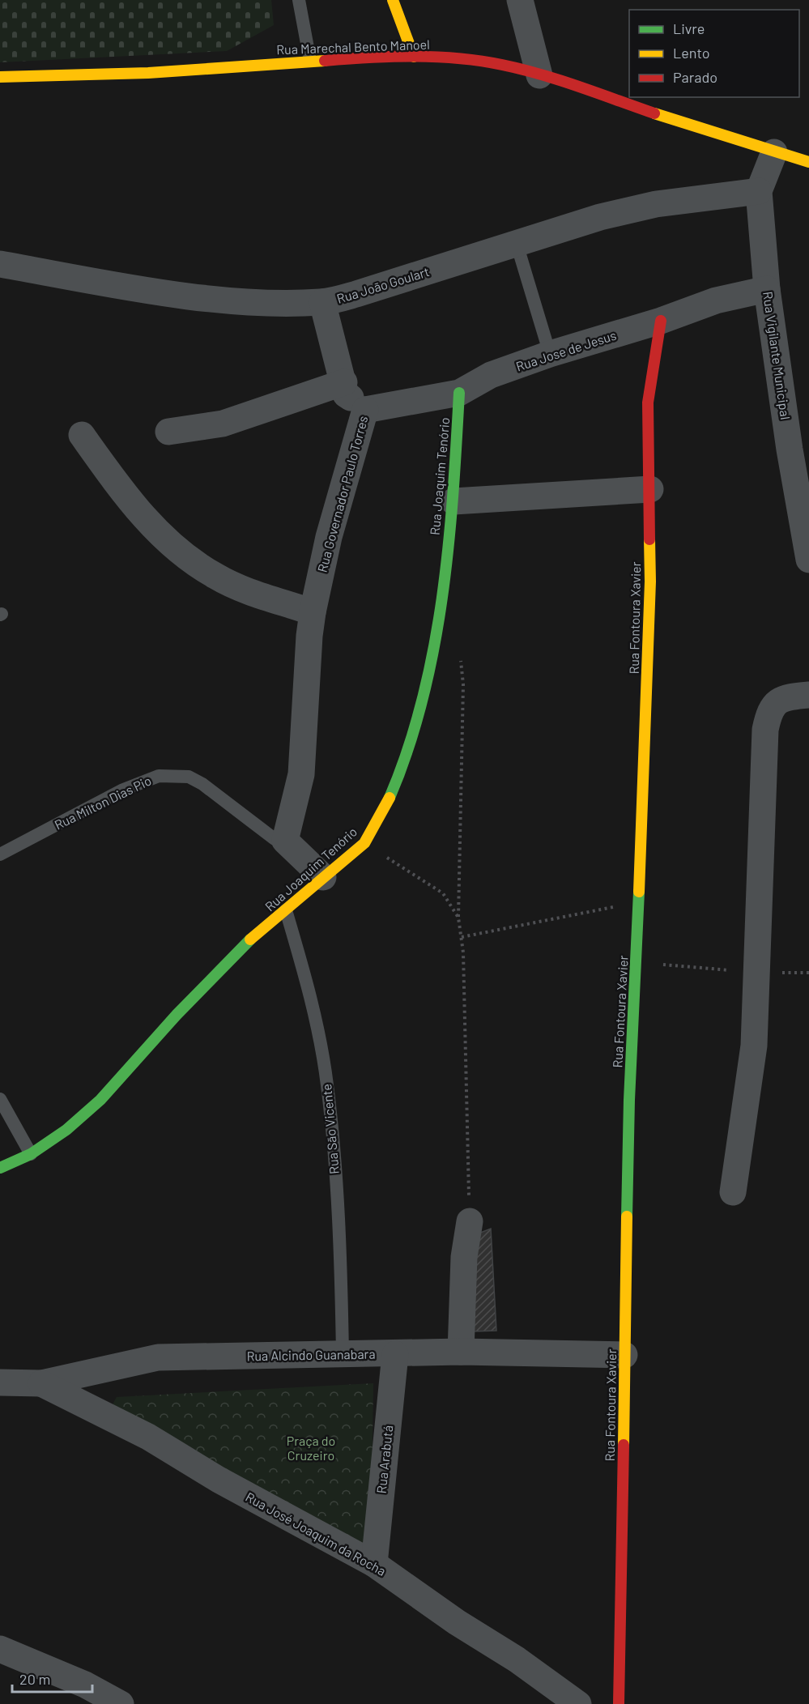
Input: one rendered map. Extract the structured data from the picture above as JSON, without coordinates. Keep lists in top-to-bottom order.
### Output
{
  "streets": {
    "street": [
      "Rua Marechal Bento Manoel",
      "Rua Joāo Goulart",
      "Rua Jose de Jesus",
      "Rua Vigilante Municipal",
      "Rua Joaquim Tenório",
      "Rua Governador Paulo Torres",
      "Rua Fontoura Xavier",
      "Rua Milton Dias Pio",
      "Rua Alcindo Guanabara",
      "Rua Arabutá",
      "Rua José Joaquim da Rocha"
    ],
    "lane": ["Rua Sāo Vicente"]
  },
  "crossings": [
    ["Rua Marechal Bento Manoel", "Rua Vigilante Municipal"],
    ["Rua Joāo Goulart", "Rua Vigilante Municipal"],
    ["Rua Joāo Goulart", "Rua Governador Paulo Torres"],
    ["Rua Jose de Jesus", "Rua Vigilante Municipal"],
    ["Rua Jose de Jesus", "Rua Joaquim Tenório"],
    ["Rua Jose de Jesus", "Rua Governador Paulo Torres"],
    ["Rua Jose de Jesus", "Rua Fontoura Xavier"],
    ["Rua Joaquim Tenório", "Rua Milton Dias Pio"],
    ["Rua Joaquim Tenório", "Rua Sāo Vicente"],
    ["Rua Governador Paulo Torres", "Rua Milton Dias Pio"],
    ["Rua Fontoura Xavier", "Rua Alcindo Guanabara"],
    ["Rua Sāo Vicente", "Rua Alcindo Guanabara"],
    ["Rua Alcindo Guanabara", "Rua Arabutá"],
    ["Rua Alcindo Guanabara", "Rua José Joaquim da Rocha"],
    ["Rua Arabutá", "Rua José Joaquim da Rocha"]
  ],
  "parks": ["Praça do Cruzeiro"],
  "legend": ["Livre", "Lento", "Parado"],
  "scale_bar": "20 m"
}
